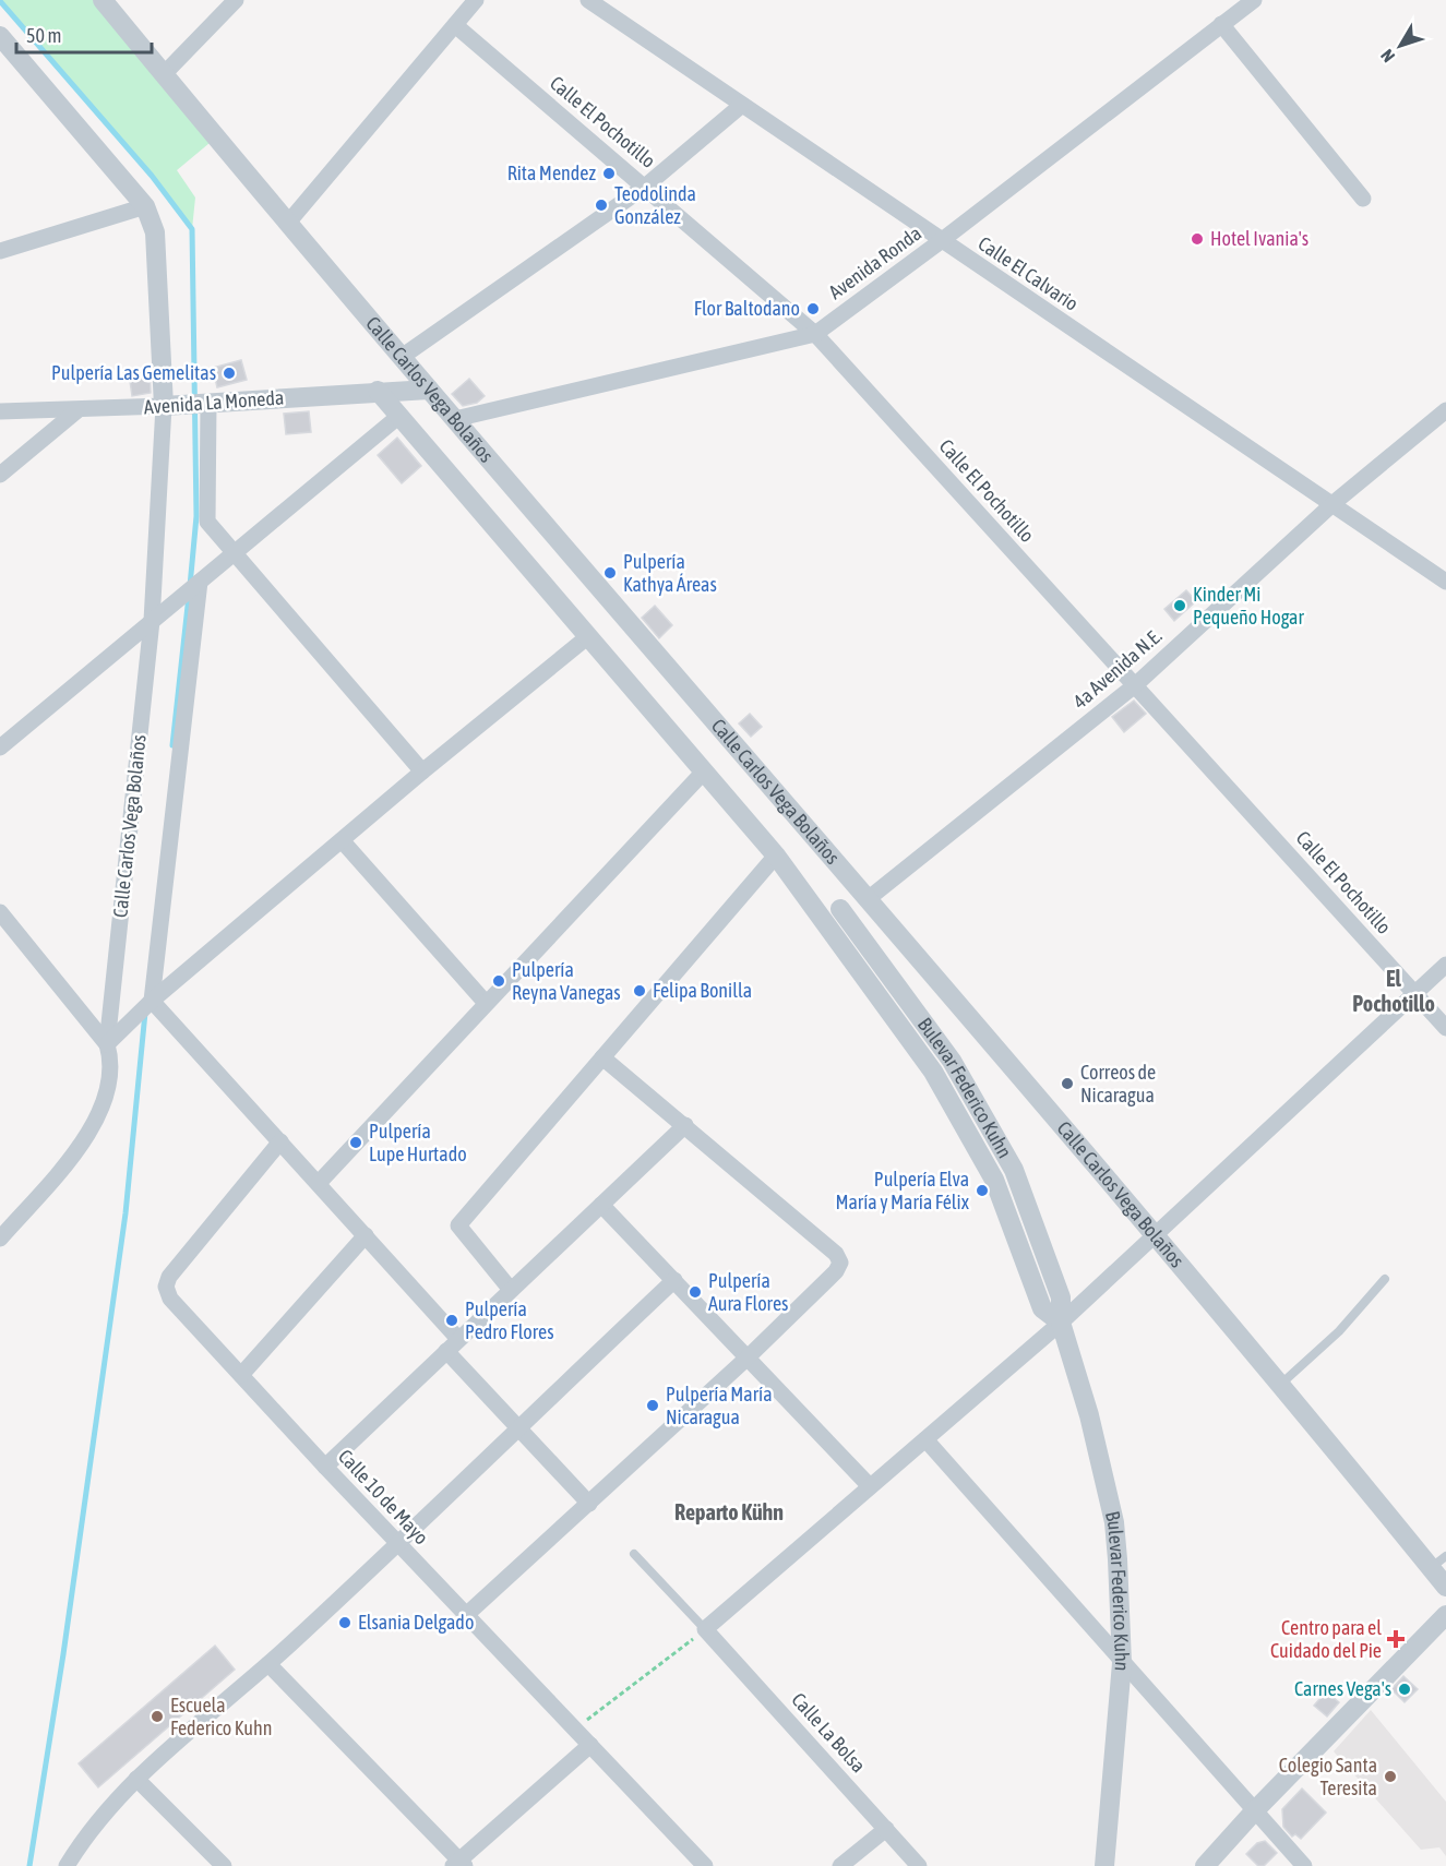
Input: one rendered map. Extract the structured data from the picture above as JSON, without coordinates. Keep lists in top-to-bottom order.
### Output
{
  "streets": {
    "street": [
      "Calle El Pochotillo",
      "Avenida Ronda",
      "Calle El Calvario",
      "Calle Carlos Vega Bolaños",
      "Avenida La Moneda",
      "4a Avenida N.E.",
      "Bulevar Federico Kuhn",
      "Calle 10 de Mayo",
      "Calle La Bolsa"
    ]
  },
  "crossings": [
    ["Calle El Pochotillo", "Avenida Ronda"],
    ["Calle El Pochotillo", "4a Avenida N.E."],
    ["Avenida Ronda", "Calle El Calvario"],
    ["Avenida Ronda", "Calle Carlos Vega Bolaños"],
    ["Calle El Calvario", "4a Avenida N.E."],
    ["Calle Carlos Vega Bolaños", "Avenida La Moneda"],
    ["Calle Carlos Vega Bolaños", "4a Avenida N.E."],
    ["Calle Carlos Vega Bolaños", "Bulevar Federico Kuhn"]
  ],
  "districts": ["El Pochotillo", "Reparto Kühn"],
  "places": {
    "other": [
      "Rita Mendez",
      "Teodolinda González",
      "Hotel Ivania's",
      "Flor Baltodano",
      "Pulpería Las Gemelitas",
      "Pulpería Kathya Áreas",
      "Kinder Mi Pequeño Hogar",
      "Pulpería Reyna Vanegas",
      "Felipa Bonilla",
      "Correos de Nicaragua",
      "Pulpería Lupe Hurtado",
      "Pulpería Elva María y María Félix",
      "Pulpería Aura Flores",
      "Pulpería Pedro Flores",
      "Pulpería María Nicaragua",
      "Elsania Delgado",
      "Carnes Vega's",
      "Escuela Federico Kuhn",
      "Colegio Santa Teresita"
    ],
    "health": ["Centro para el Cuidado del Pie"]
  },
  "scale_bar": "50 m",
  "north": "bottom left"
}
